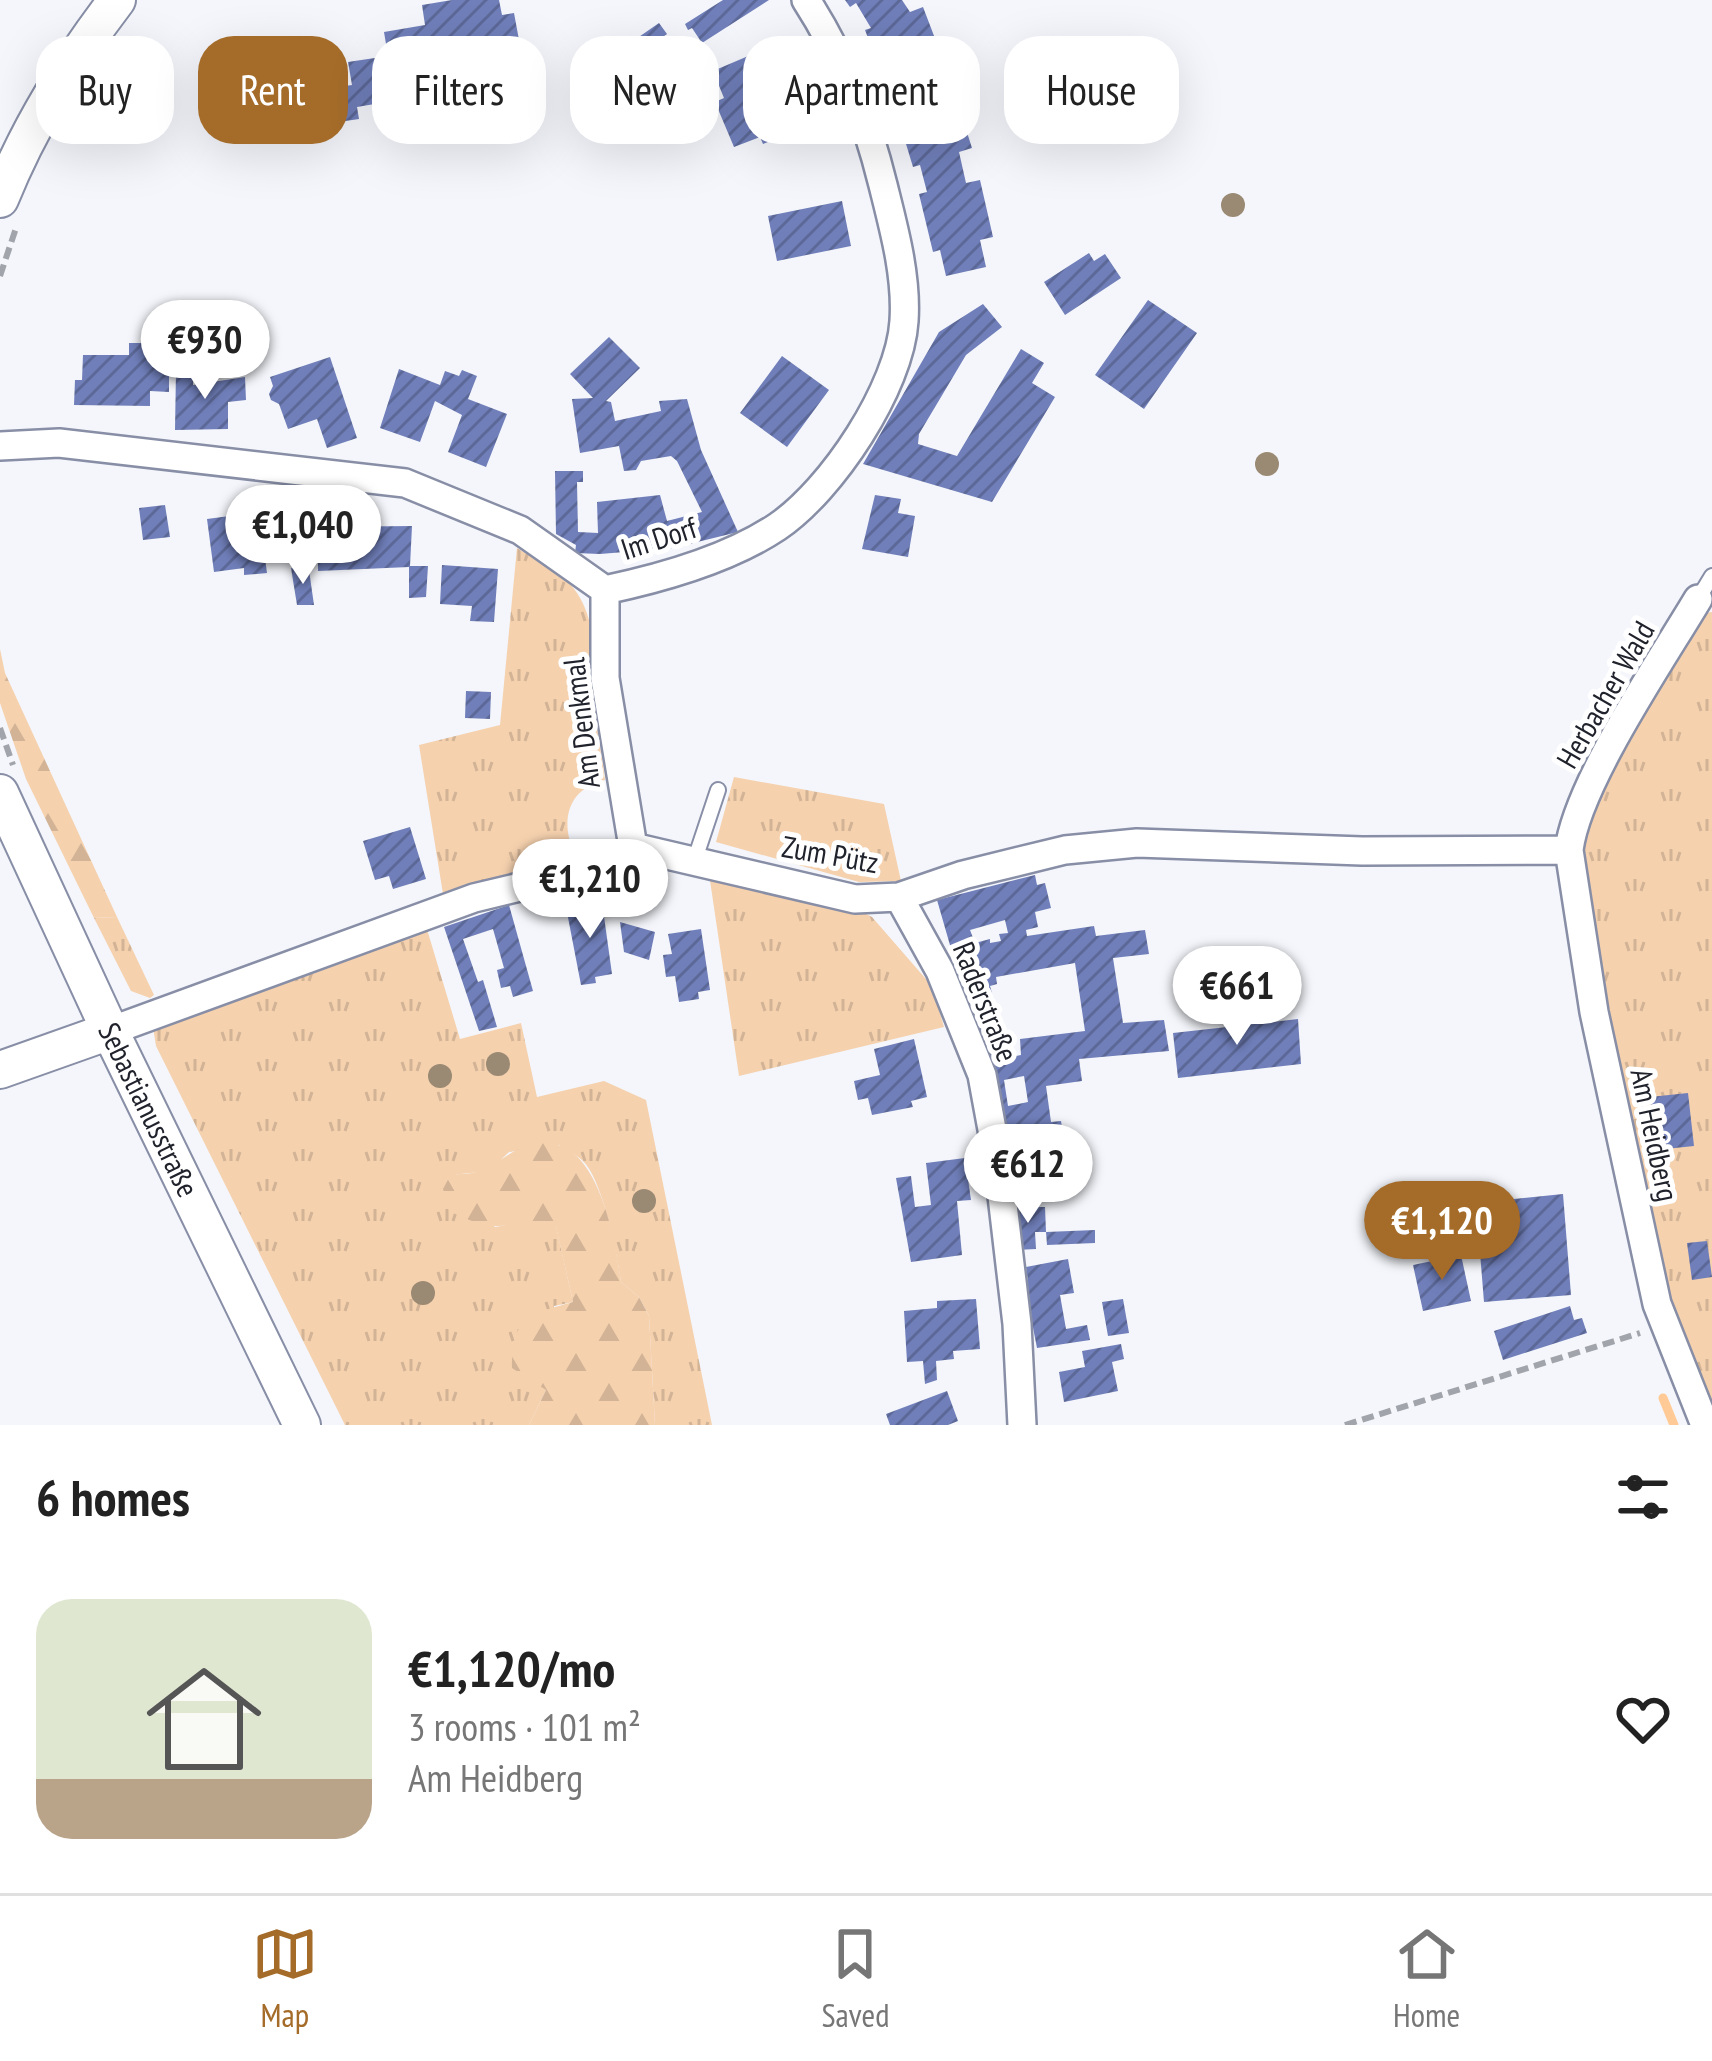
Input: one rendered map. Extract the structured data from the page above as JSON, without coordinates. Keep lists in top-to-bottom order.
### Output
{
  "streets": {
    "street": [
      "Im Dorf",
      "Herbacher Wald",
      "Am Denkmal",
      "Zum Pütz",
      "Raderstraße",
      "Sebastianusstraße",
      "Am Heidberg"
    ]
  },
  "crossings": [
    ["Im Dorf", "Am Denkmal"],
    ["Herbacher Wald", "Zum Pütz"],
    ["Herbacher Wald", "Am Heidberg"],
    ["Am Denkmal", "Zum Pütz"],
    ["Zum Pütz", "Raderstraße"],
    ["Zum Pütz", "Am Heidberg"]
  ],
  "page": {
    "chip": [
      "Buy",
      "Rent",
      "Filters",
      "New",
      "Apartment",
      "House"
    ],
    "price": [
      "€930",
      "€1,040",
      "€1,210",
      "€661",
      "€612",
      "€1,120"
    ],
    "heading": "6 homes",
    "list": [
      {
        "name": "€1,120/mo",
        "note": "3 rooms · 101 m² · Am Heidberg"
      }
    ],
    "tabs": ["Map", "Saved", "Home"]
  }
}
